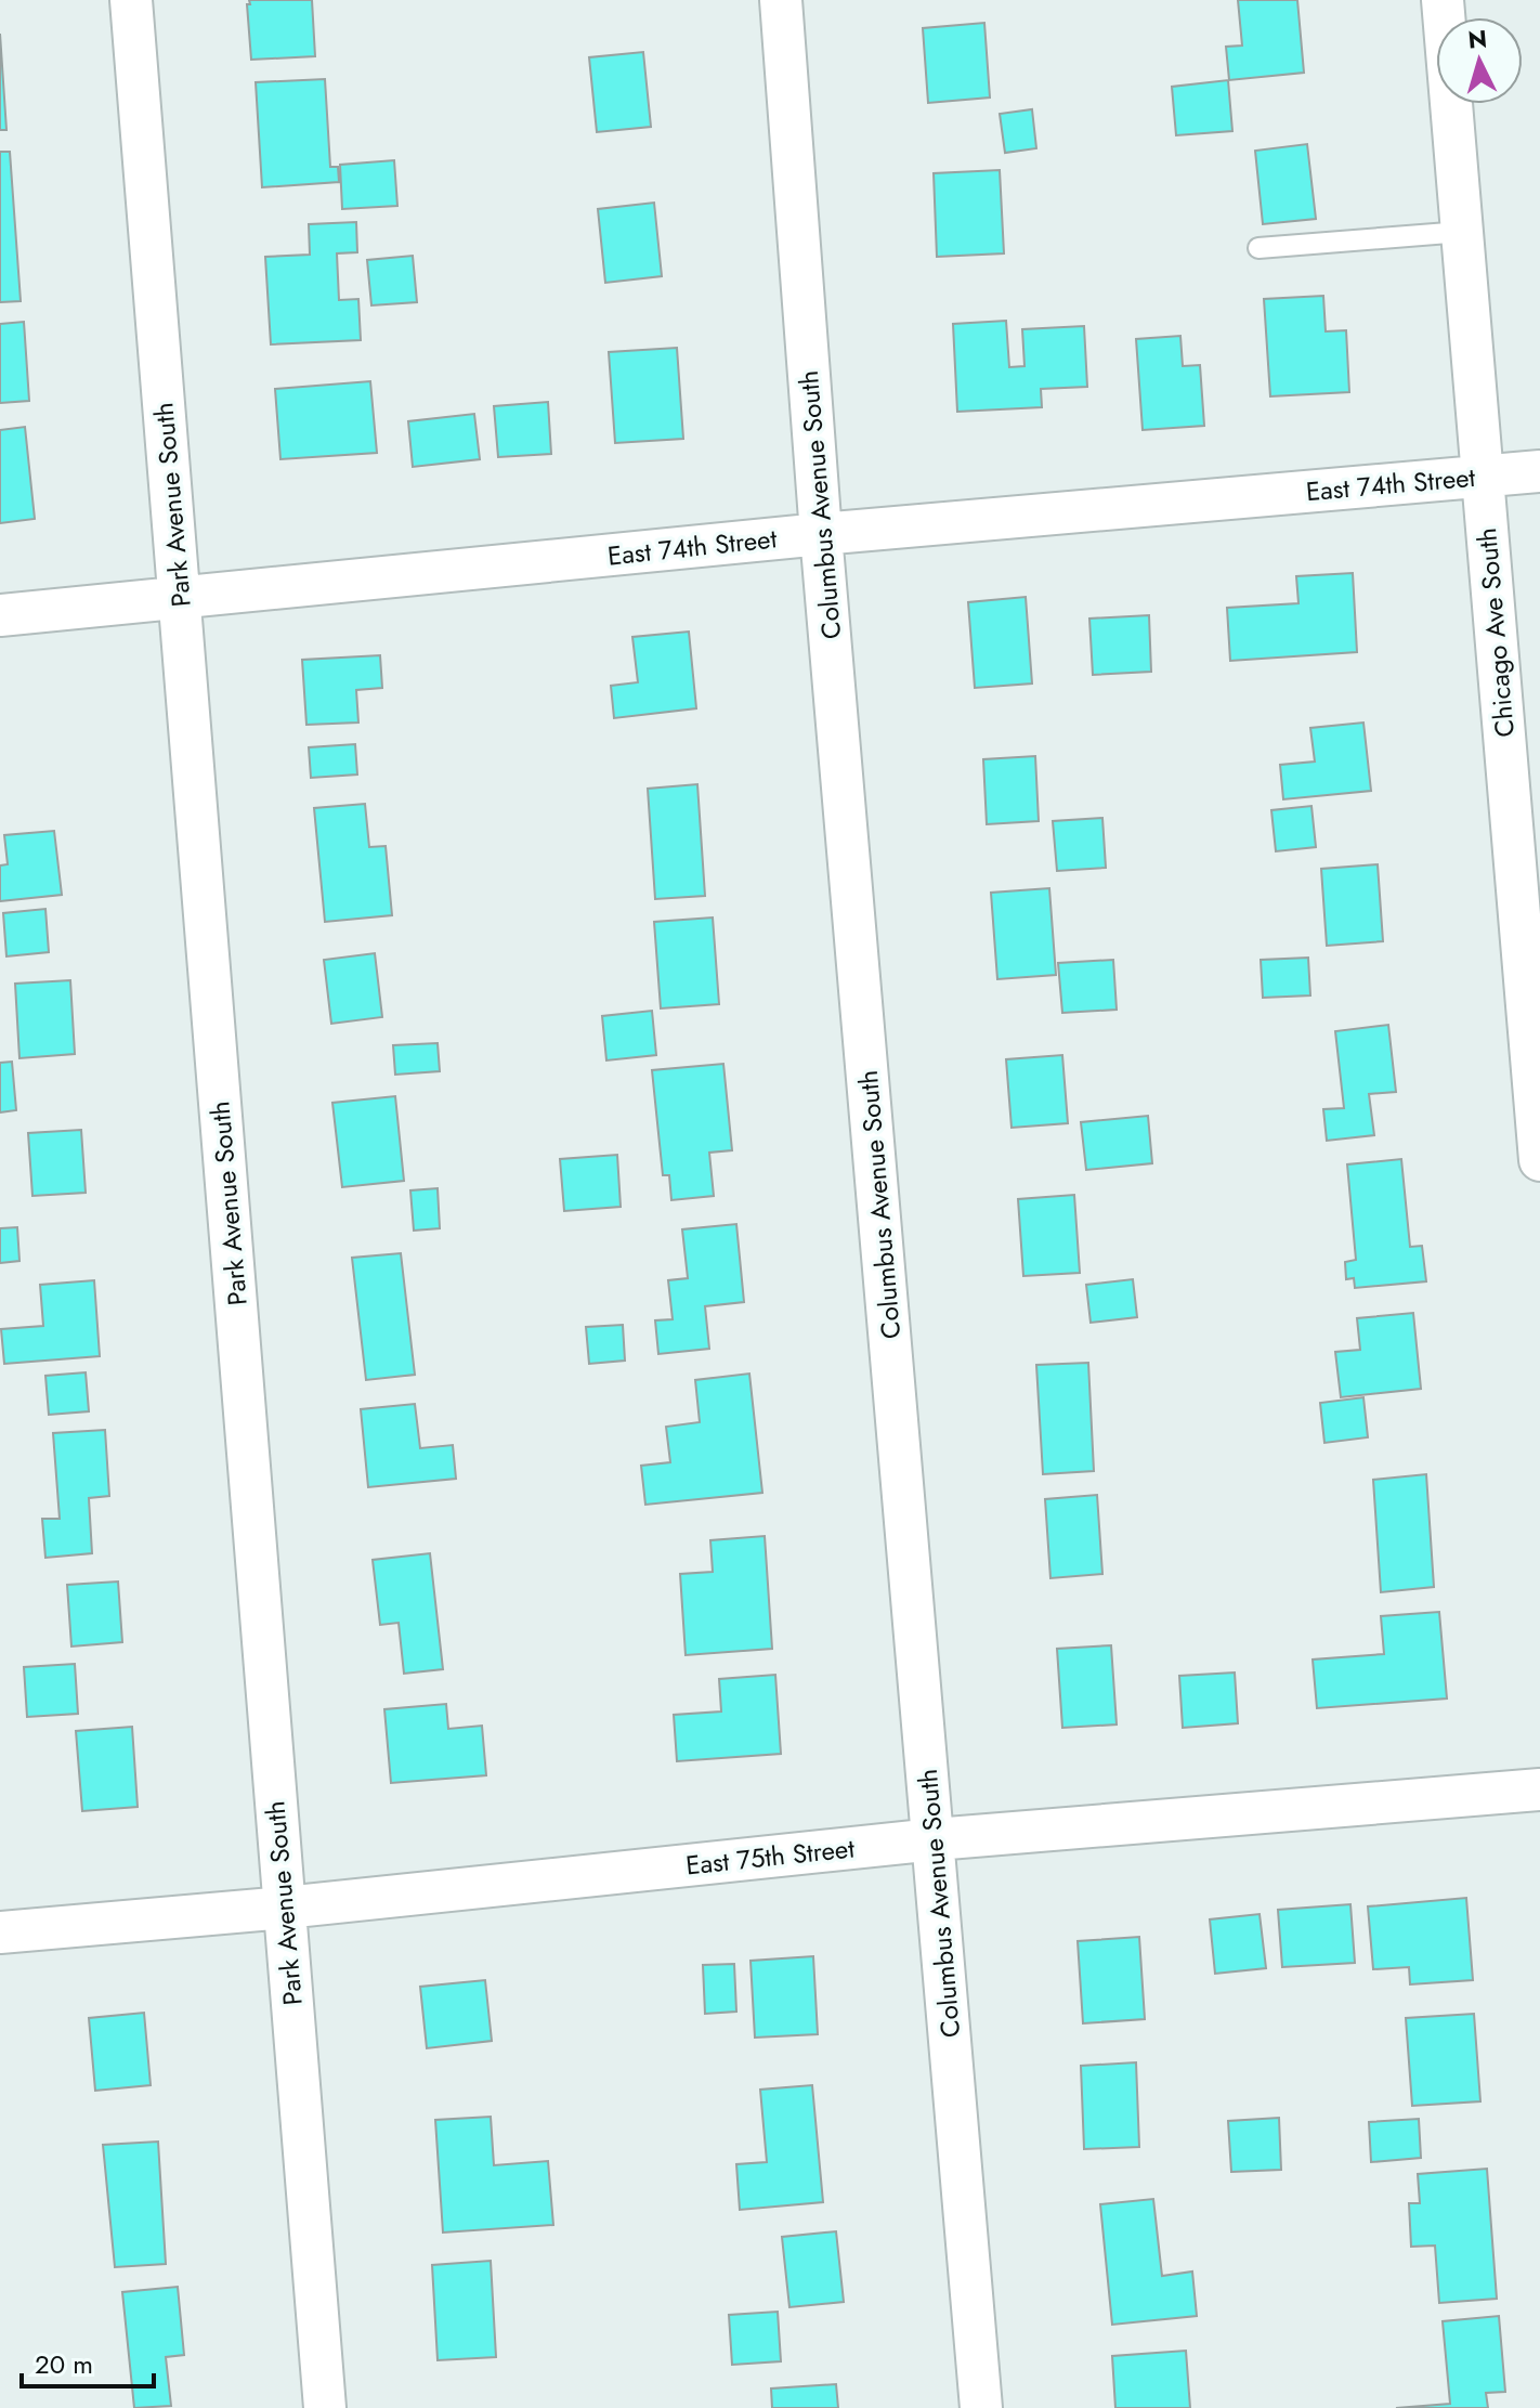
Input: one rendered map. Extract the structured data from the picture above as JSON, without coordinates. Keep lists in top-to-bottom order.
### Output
{
  "streets": {
    "street": [
      "East 74th Street",
      "Park Avenue South",
      "Columbus Avenue South",
      "Chicago Ave South",
      "East 75th Street"
    ]
  },
  "crossings": [
    ["East 74th Street", "Park Avenue South"],
    ["East 74th Street", "Columbus Avenue South"],
    ["East 74th Street", "Chicago Ave South"],
    ["Park Avenue South", "East 75th Street"],
    ["Columbus Avenue South", "East 75th Street"]
  ],
  "scale_bar": "20 m",
  "north": "top"
}
